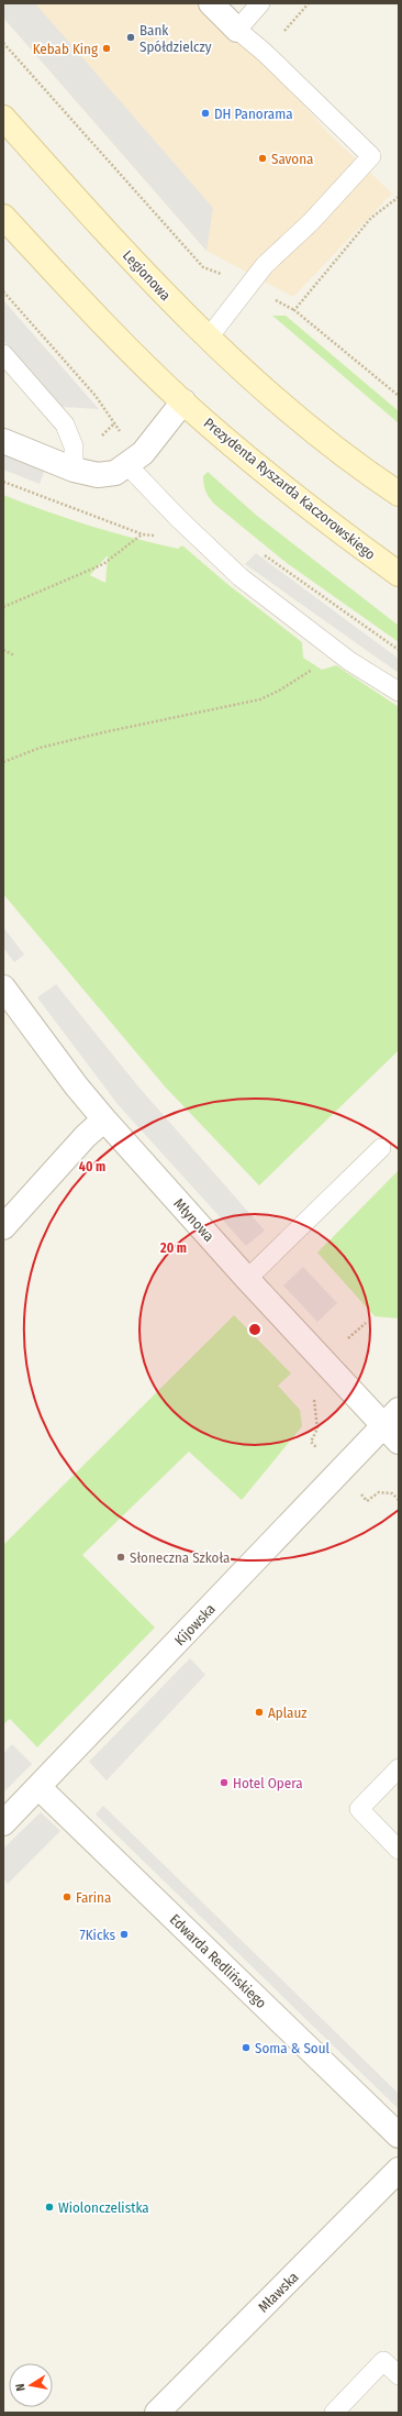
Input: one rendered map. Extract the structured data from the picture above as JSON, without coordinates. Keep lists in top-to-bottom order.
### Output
{
  "streets": {
    "main road": ["Legionowa", "Prezydenta Ryszarda Kaczorowskiego"],
    "street": [
      "Młynowa",
      "Kijowska",
      "Edwarda Redlińskiego",
      "Mławska"
    ]
  },
  "crossings": [
    ["Młynowa", "Kijowska"],
    ["Kijowska", "Edwarda Redlińskiego"]
  ],
  "places": [
    "Bank Spółdzielczy",
    "Kebab King",
    "DH Panorama",
    "Savona",
    "Słoneczna Szkoła",
    "Aplauz",
    "Hotel Opera",
    "Farina",
    "7Kicks",
    "Soma & Soul",
    "Wiolonczelistka"
  ],
  "north": "left",
  "rings": ["40 m", "20 m"]
}
